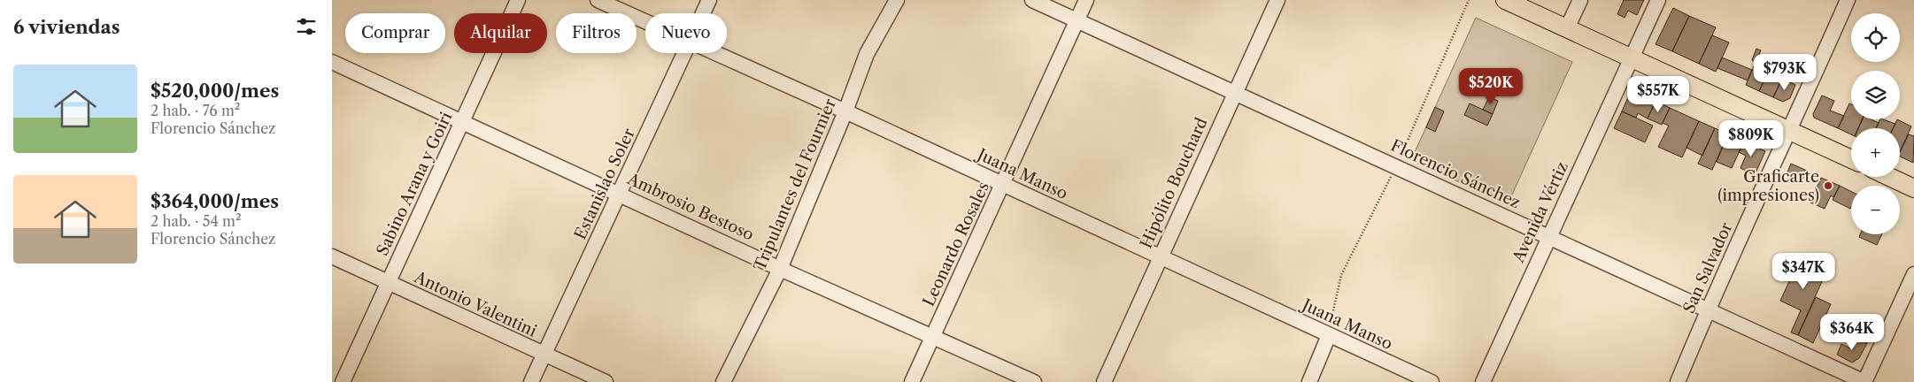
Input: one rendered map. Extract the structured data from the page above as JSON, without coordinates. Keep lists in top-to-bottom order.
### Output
{
  "streets": {
    "street": [
      "Juana Manso",
      "Florencio Sánchez",
      "Hipólito Bouchard",
      "Sabino Arana y Goiri",
      "Estanislao Soler",
      "Tripulantes del Fournier",
      "Ambrosio Bestoso",
      "Avenida Vértiz",
      "Leonardo Rosales",
      "San Salvador",
      "Antonio Valentini"
    ]
  },
  "crossings": [
    ["Juana Manso", "Hipólito Bouchard"],
    ["Juana Manso", "Tripulantes del Fournier"],
    ["Juana Manso", "Leonardo Rosales"],
    ["Florencio Sánchez", "Hipólito Bouchard"],
    ["Florencio Sánchez", "Avenida Vértiz"],
    ["Florencio Sánchez", "Leonardo Rosales"],
    ["Florencio Sánchez", "San Salvador"],
    ["Sabino Arana y Goiri", "Ambrosio Bestoso"],
    ["Sabino Arana y Goiri", "Antonio Valentini"],
    ["Estanislao Soler", "Ambrosio Bestoso"],
    ["Estanislao Soler", "Antonio Valentini"],
    ["Tripulantes del Fournier", "Ambrosio Bestoso"],
    ["Ambrosio Bestoso", "Leonardo Rosales"]
  ],
  "places": ["Graficarte (impresiones)"],
  "page": {
    "heading": "6 viviendas",
    "map_buttons": ["+", "−"],
    "chip": [
      "Comprar",
      "Alquilar",
      "Filtros",
      "Nuevo"
    ],
    "list": [
      {
        "name": "$520,000/mes",
        "note": "2 hab. · 76 m² · Florencio Sánchez"
      },
      {
        "name": "$364,000/mes",
        "note": "2 hab. · 54 m² · Florencio Sánchez"
      }
    ],
    "price": [
      "$793K",
      "$520K",
      "$557K",
      "$809K",
      "$347K",
      "$364K"
    ]
  }
}
